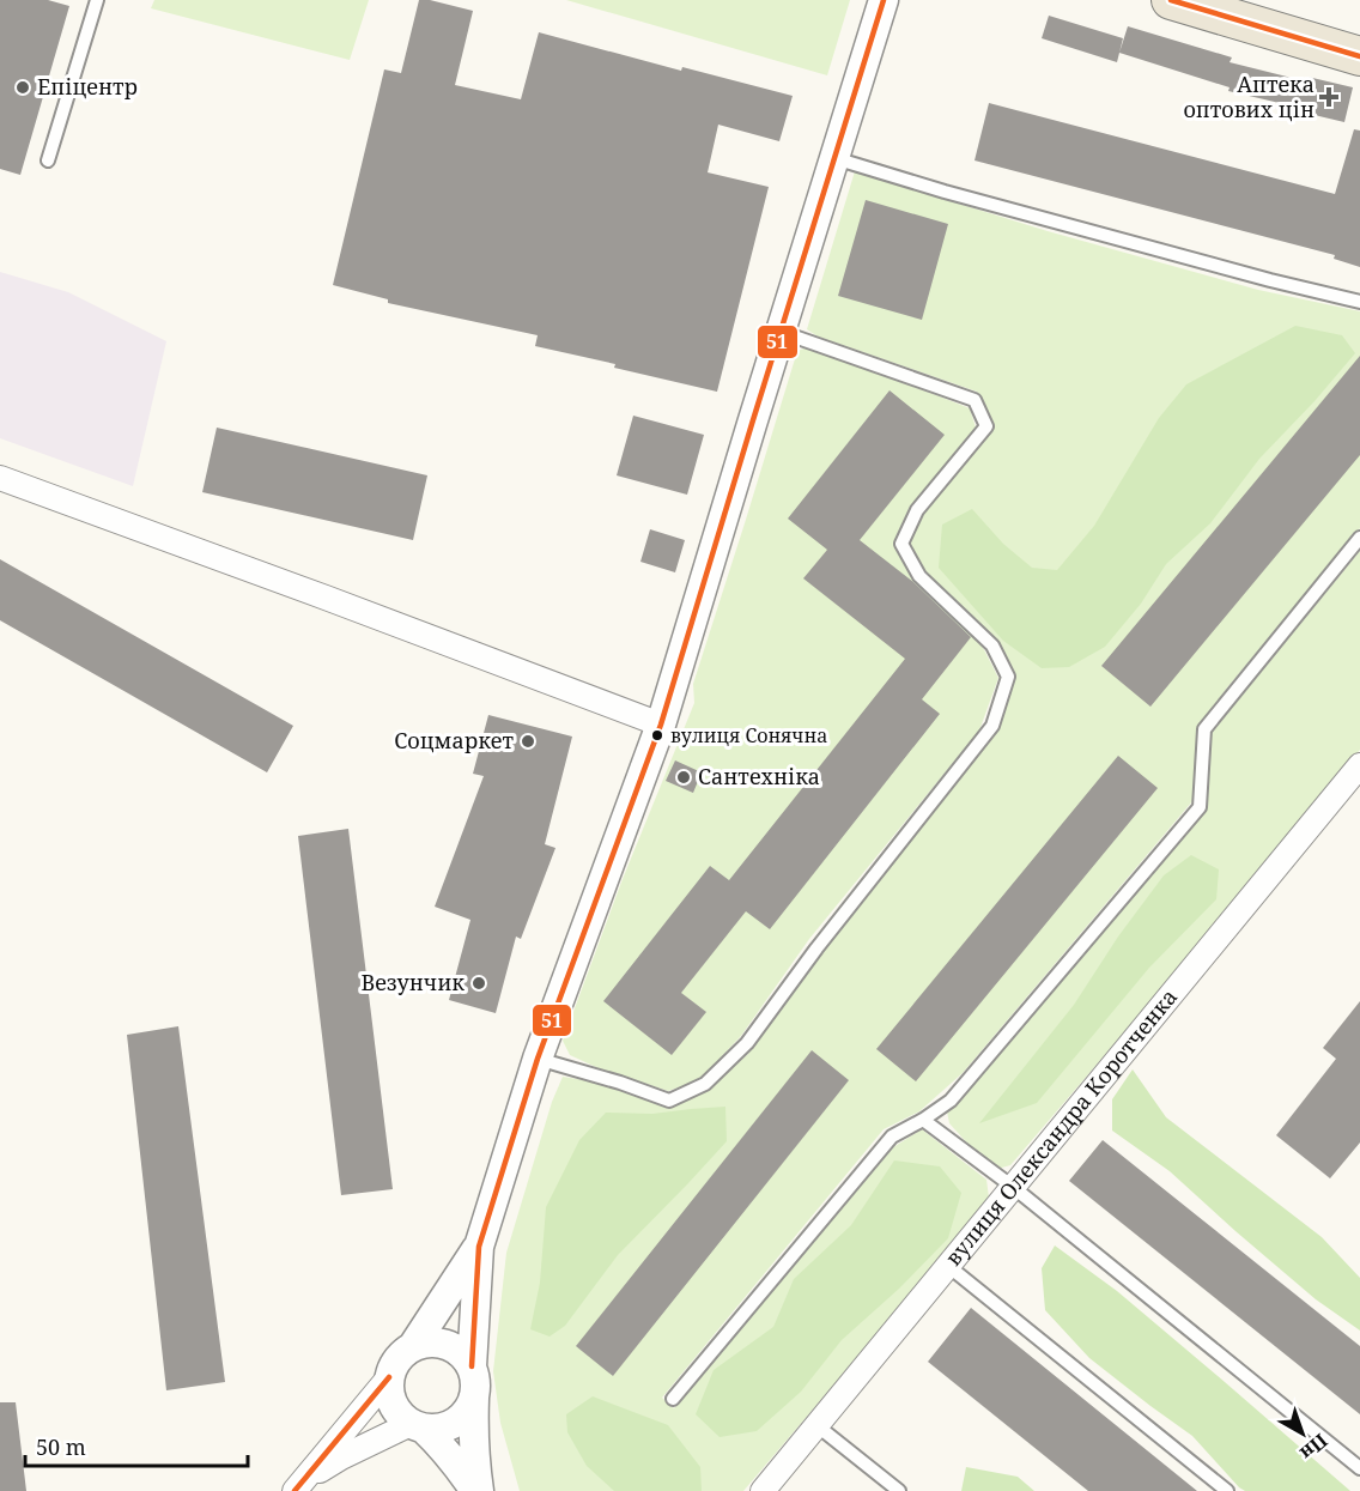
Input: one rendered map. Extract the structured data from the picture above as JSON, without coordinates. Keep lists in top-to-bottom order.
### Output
{
  "streets": {
    "street": ["вулиця Олександра Коротченка"]
  },
  "places": {
    "other": [
      "Епіцентр",
      "вулиця Сонячна",
      "Соцмаркет",
      "Сантехніка",
      "Везунчик"
    ],
    "health": ["Аптека оптових цін"]
  },
  "lines": ["transit line 51"],
  "scale_bar": "50 m",
  "north": "bottom right"
}
